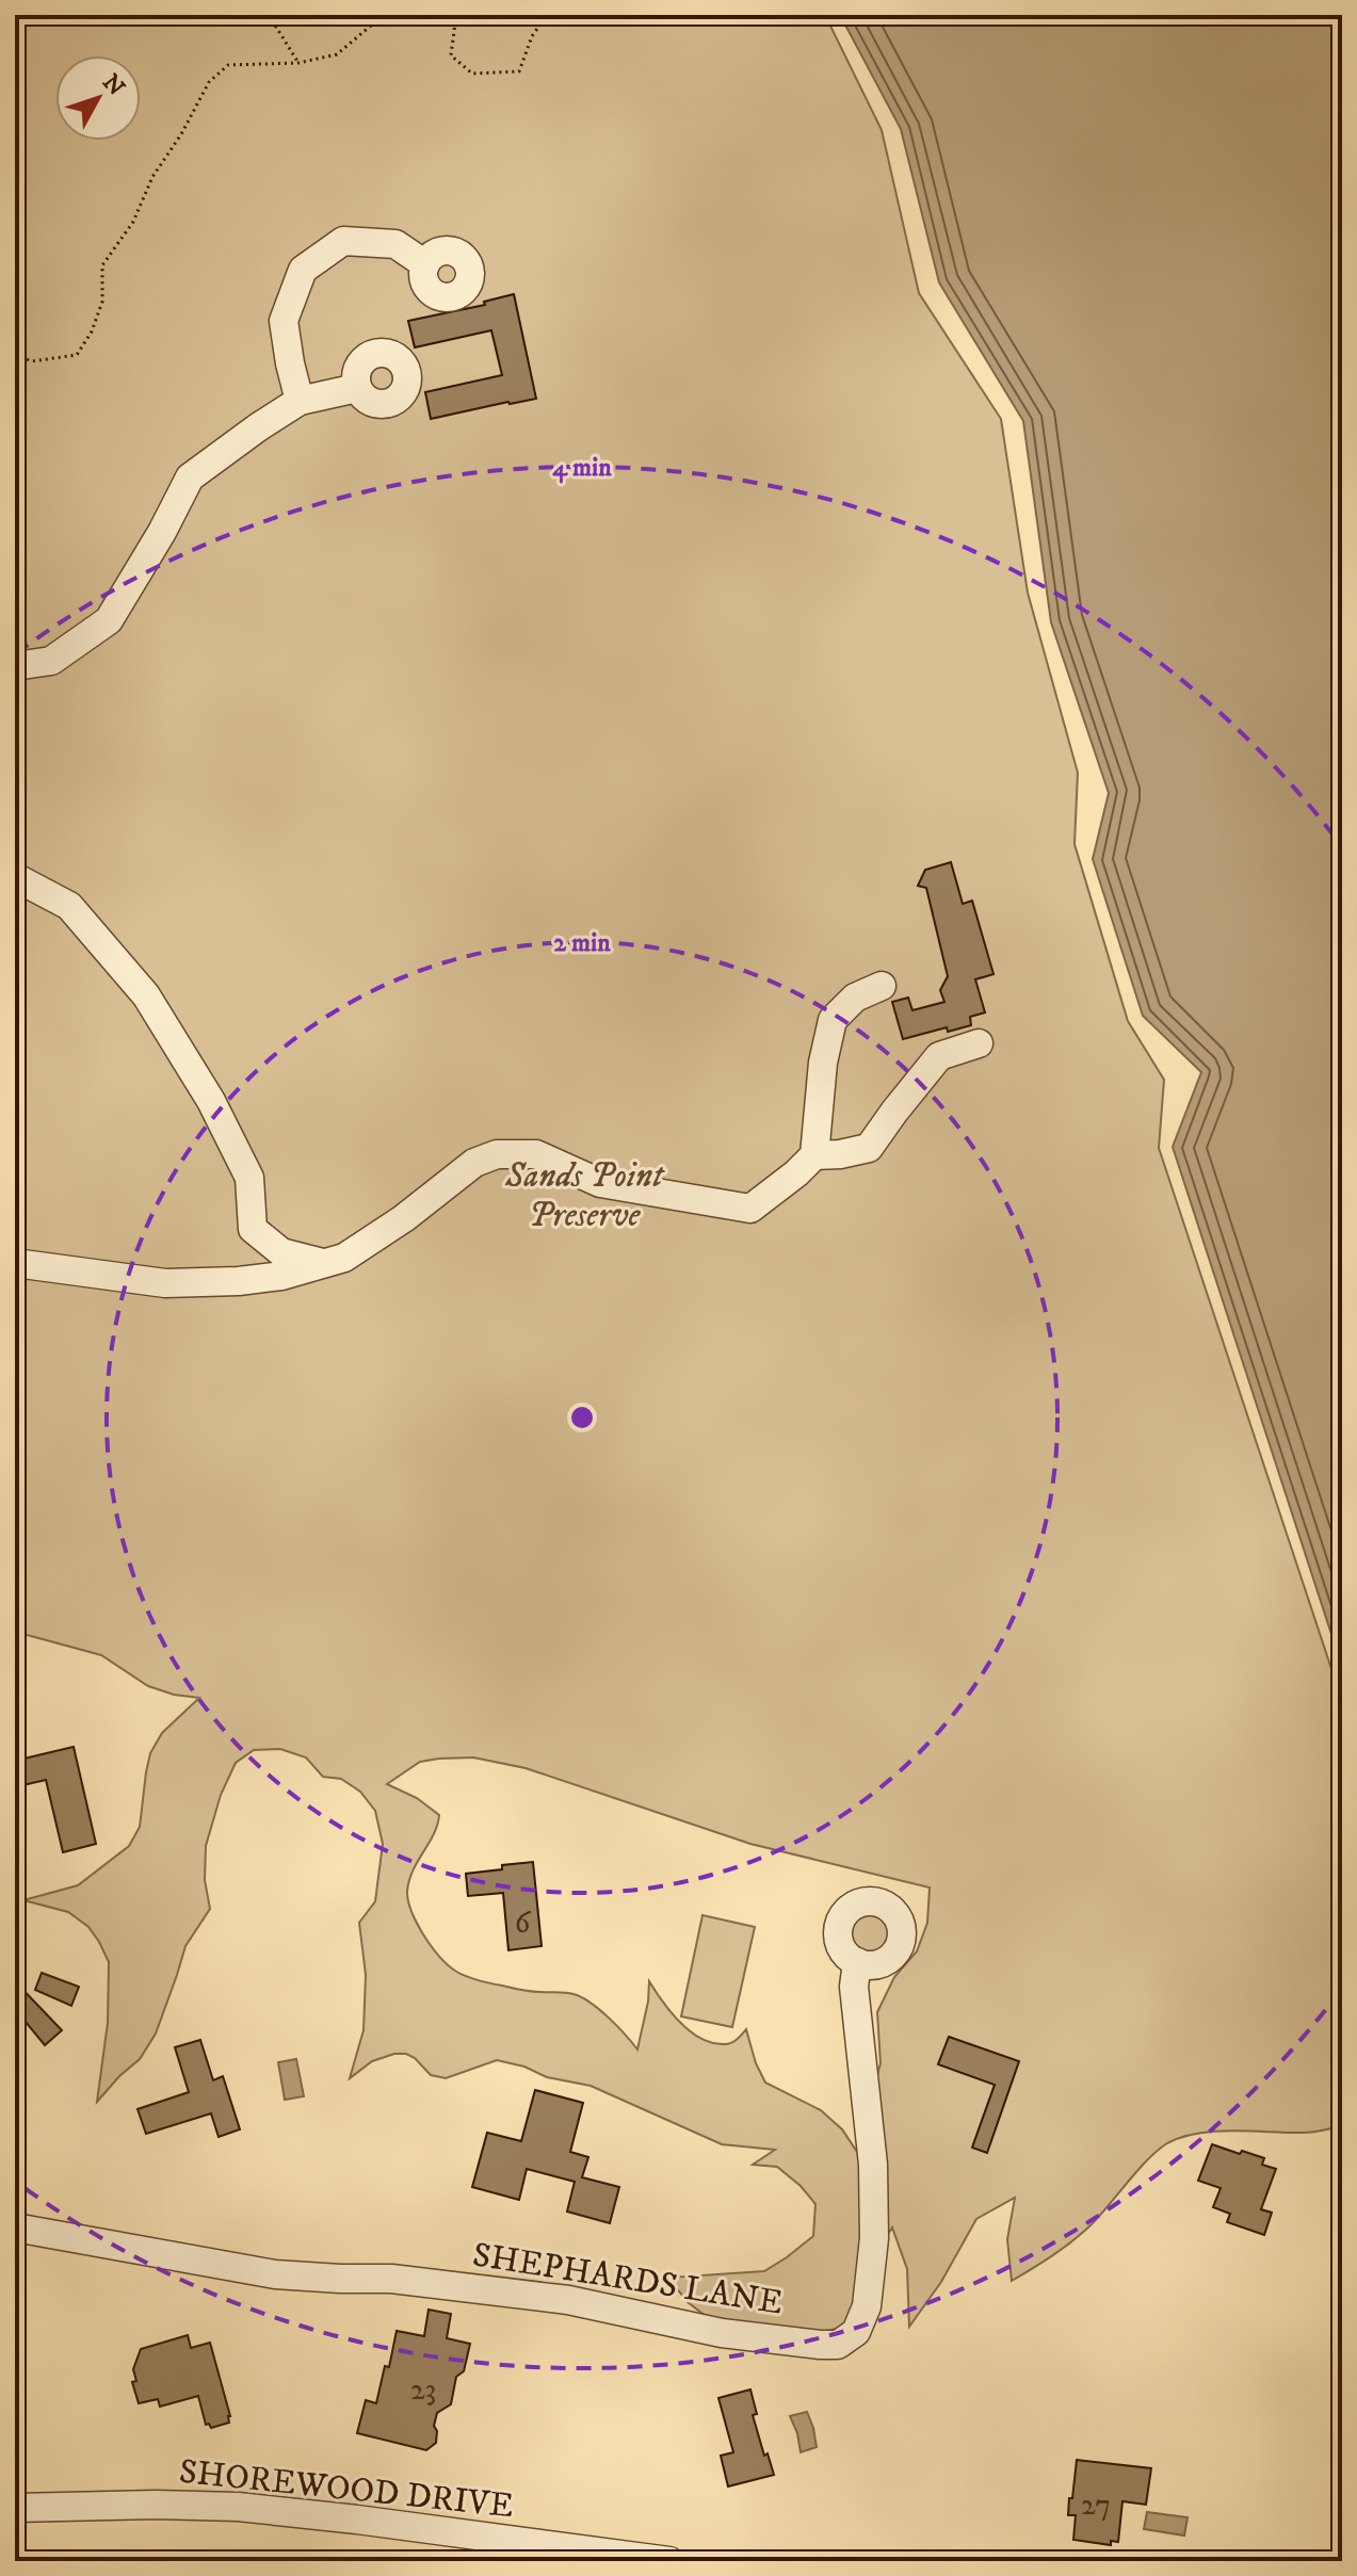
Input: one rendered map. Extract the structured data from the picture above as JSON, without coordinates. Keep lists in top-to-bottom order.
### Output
{
  "streets": {
    "street": ["SHEPHARDS LANE", "SHOREWOOD DRIVE"]
  },
  "parks": ["Sands Point Preserve"],
  "house_numbers": ["6", "23", "27"],
  "north": "top right",
  "rings": ["4 min", "2 min"]
}
